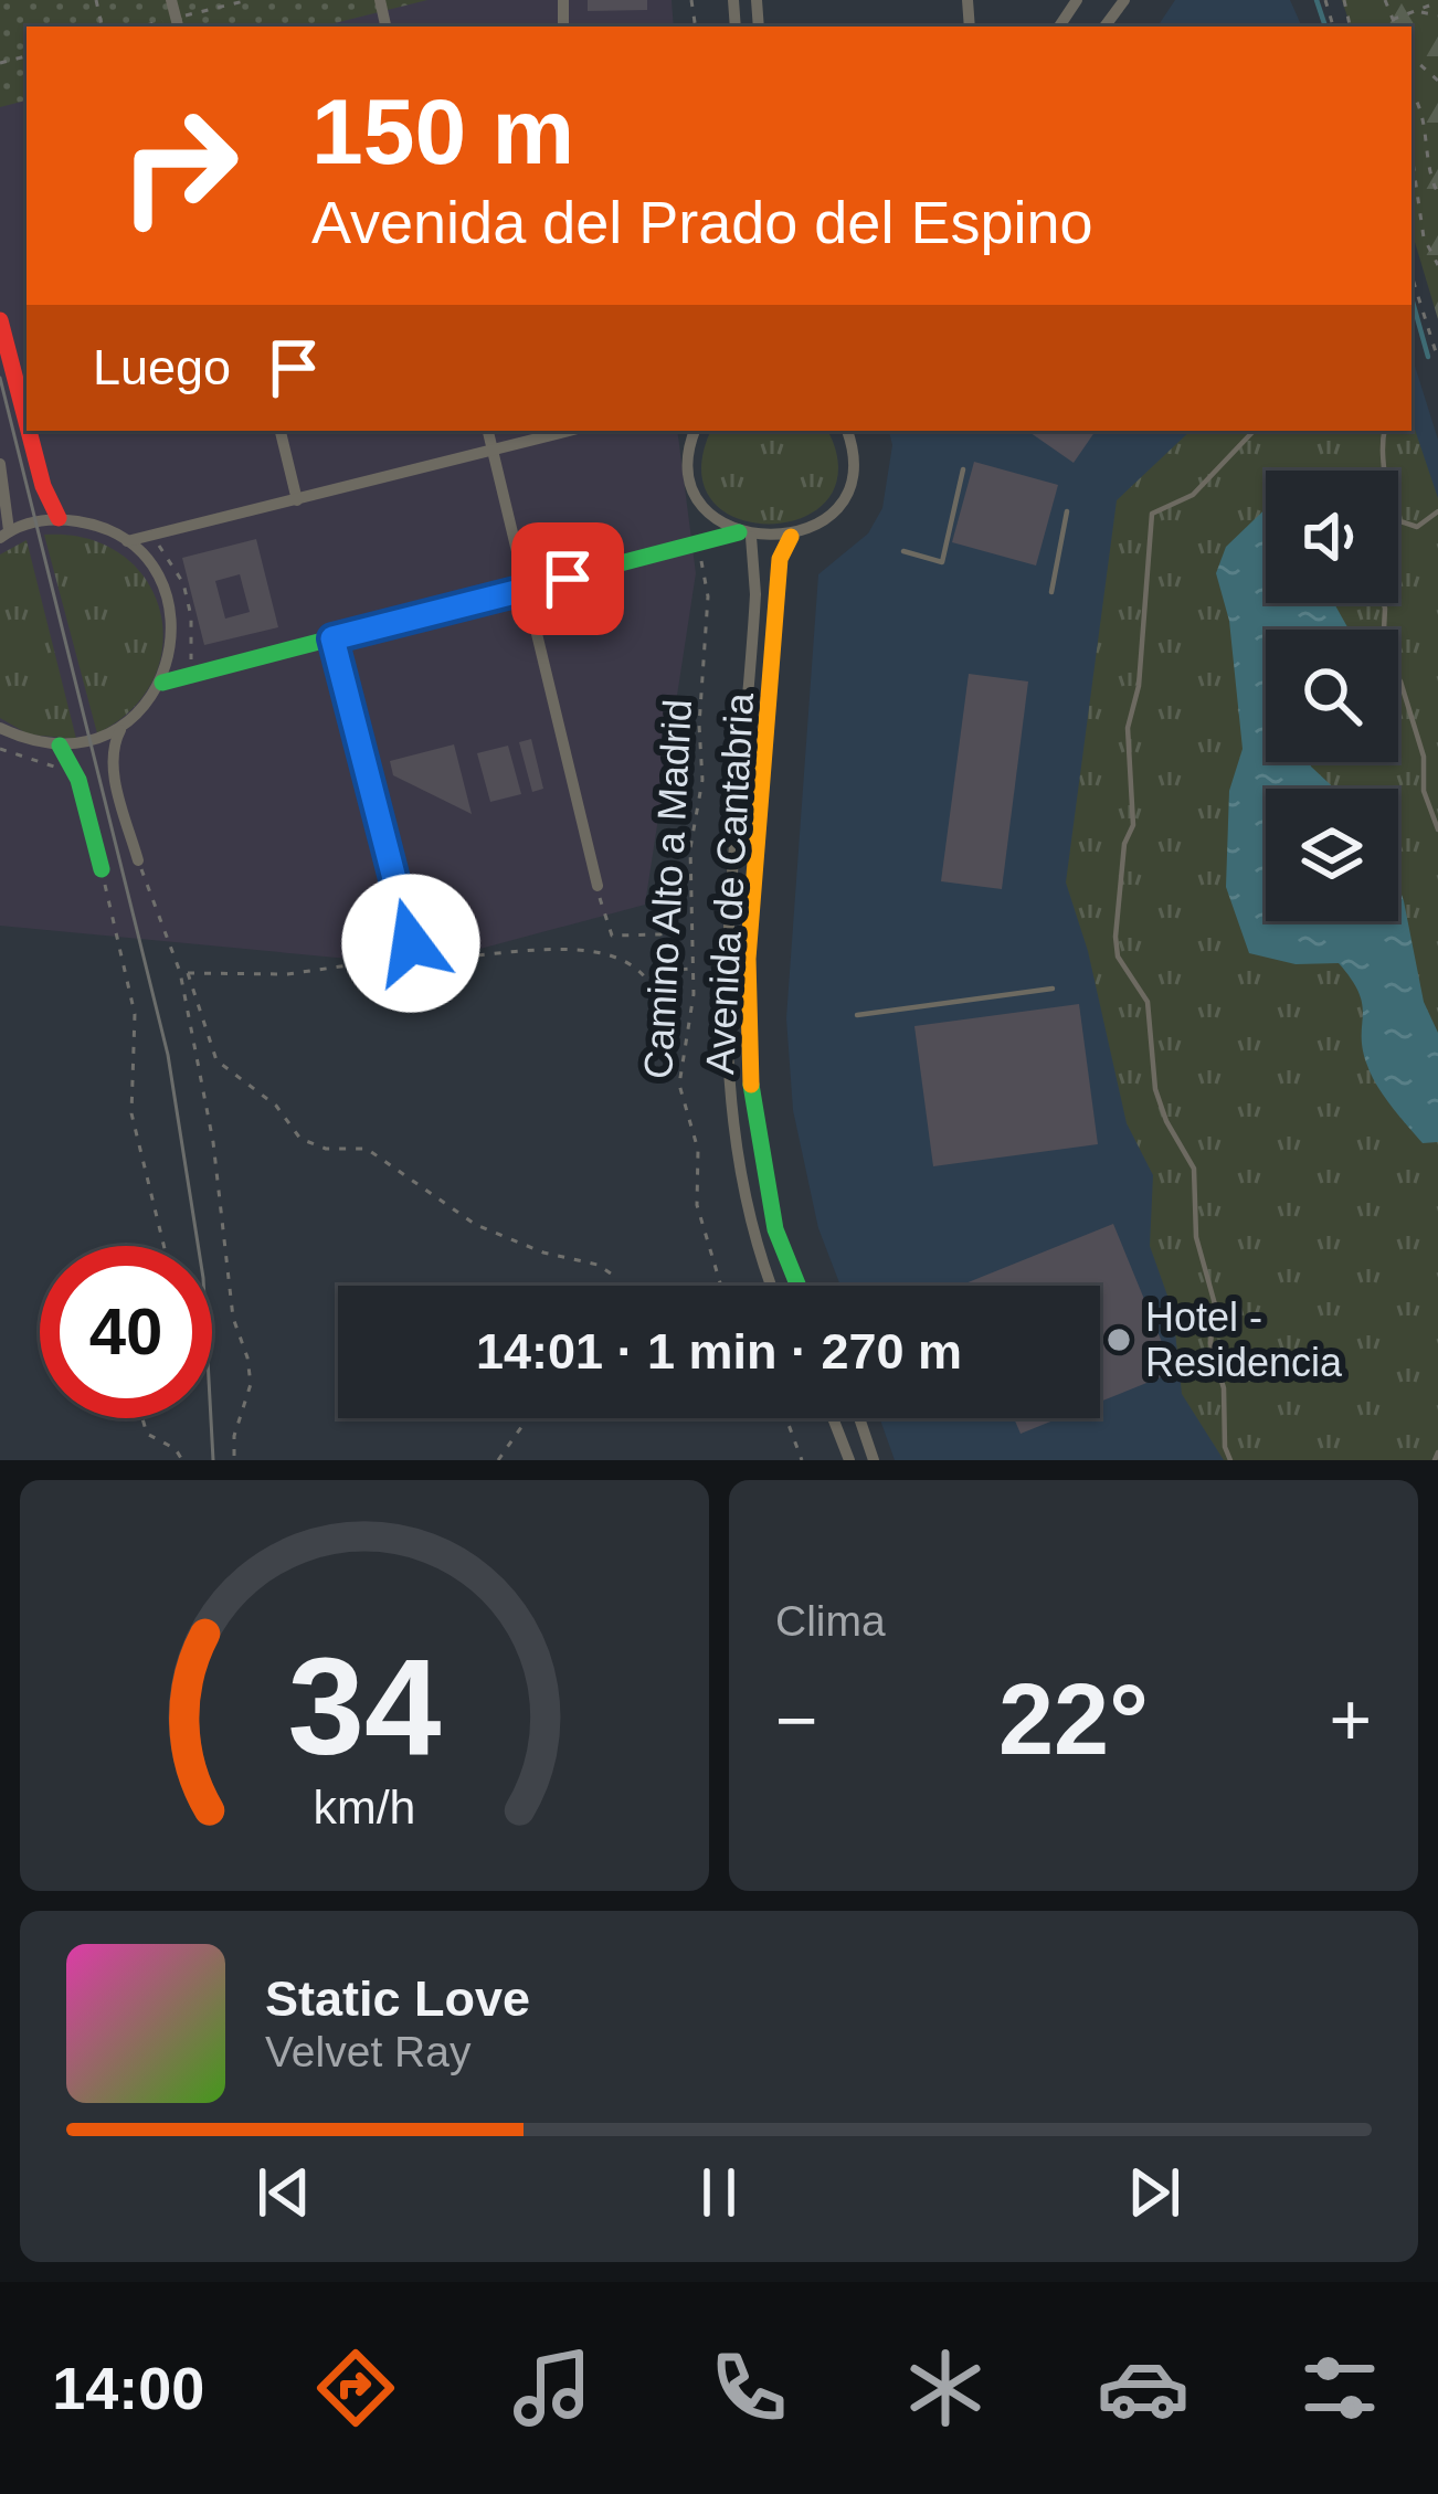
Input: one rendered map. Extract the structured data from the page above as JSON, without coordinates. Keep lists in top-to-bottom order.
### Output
{
  "streets": {
    "street": ["Avenida de Cantabria"],
    "path": ["Camino Alto a Madrid"]
  },
  "places": ["Hotel - Residencia"],
  "page": {
    "turn": ["150 m", "Avenida del Prado del Espino"],
    "then": "Luego",
    "limit": "40",
    "trip": "14:01 · 1 min · 270 m",
    "tile": "Clima",
    "heat": ["−", "22°", "+"],
    "song": ["Static Love", "Velvet Ray"],
    "tabs": "14:00",
    "gauge": ["34", "km/h"]
  }
}
